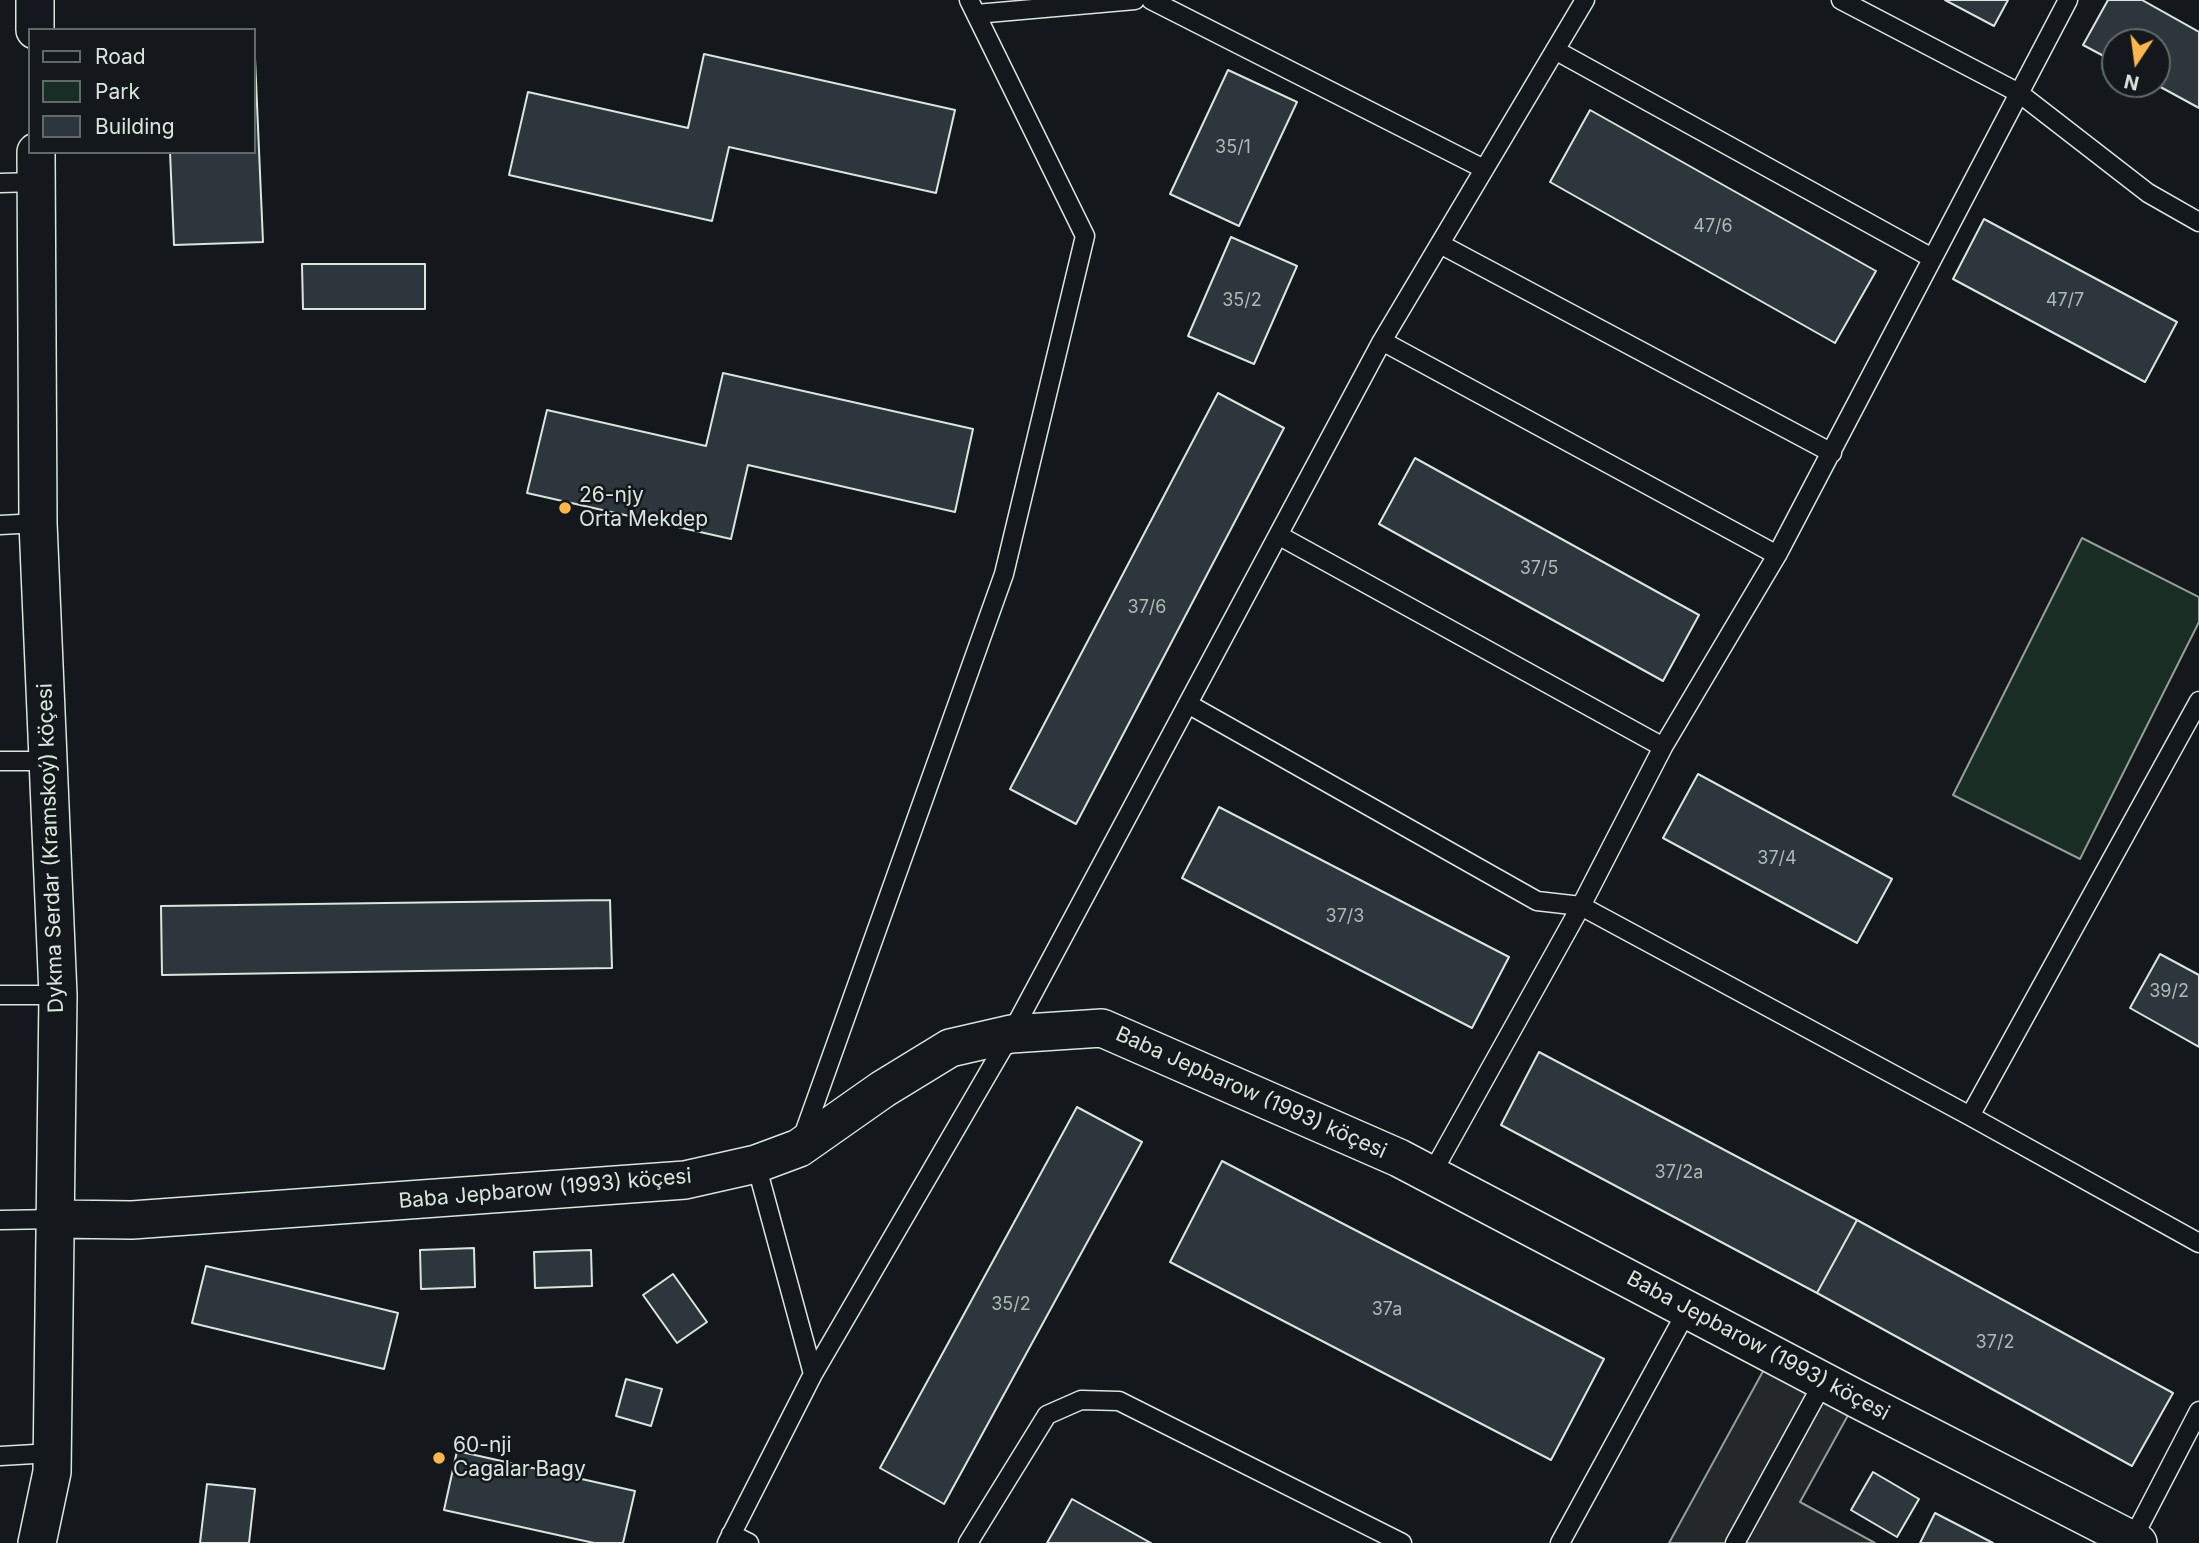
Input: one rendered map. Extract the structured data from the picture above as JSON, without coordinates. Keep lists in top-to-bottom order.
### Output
{
  "streets": {
    "street": ["Dykma Serdar (Kramskoý) köçesi", "Baba Jepbarow (1993) köçesi"]
  },
  "crossings": [
    ["Dykma Serdar (Kramskoý) köçesi", "Baba Jepbarow (1993) köçesi"]
  ],
  "places": ["26-njy Orta Mekdep", "60-nji Cagalar Bagy"],
  "house_numbers": [
    "35/1",
    "47/6",
    "35/2",
    "47/7",
    "37/5",
    "37/6",
    "37/4",
    "37/3",
    "39/2",
    "37/2a",
    "35/2",
    "37a",
    "37/2"
  ],
  "legend": ["Road", "Park", "Building"],
  "north": "bottom"
}
